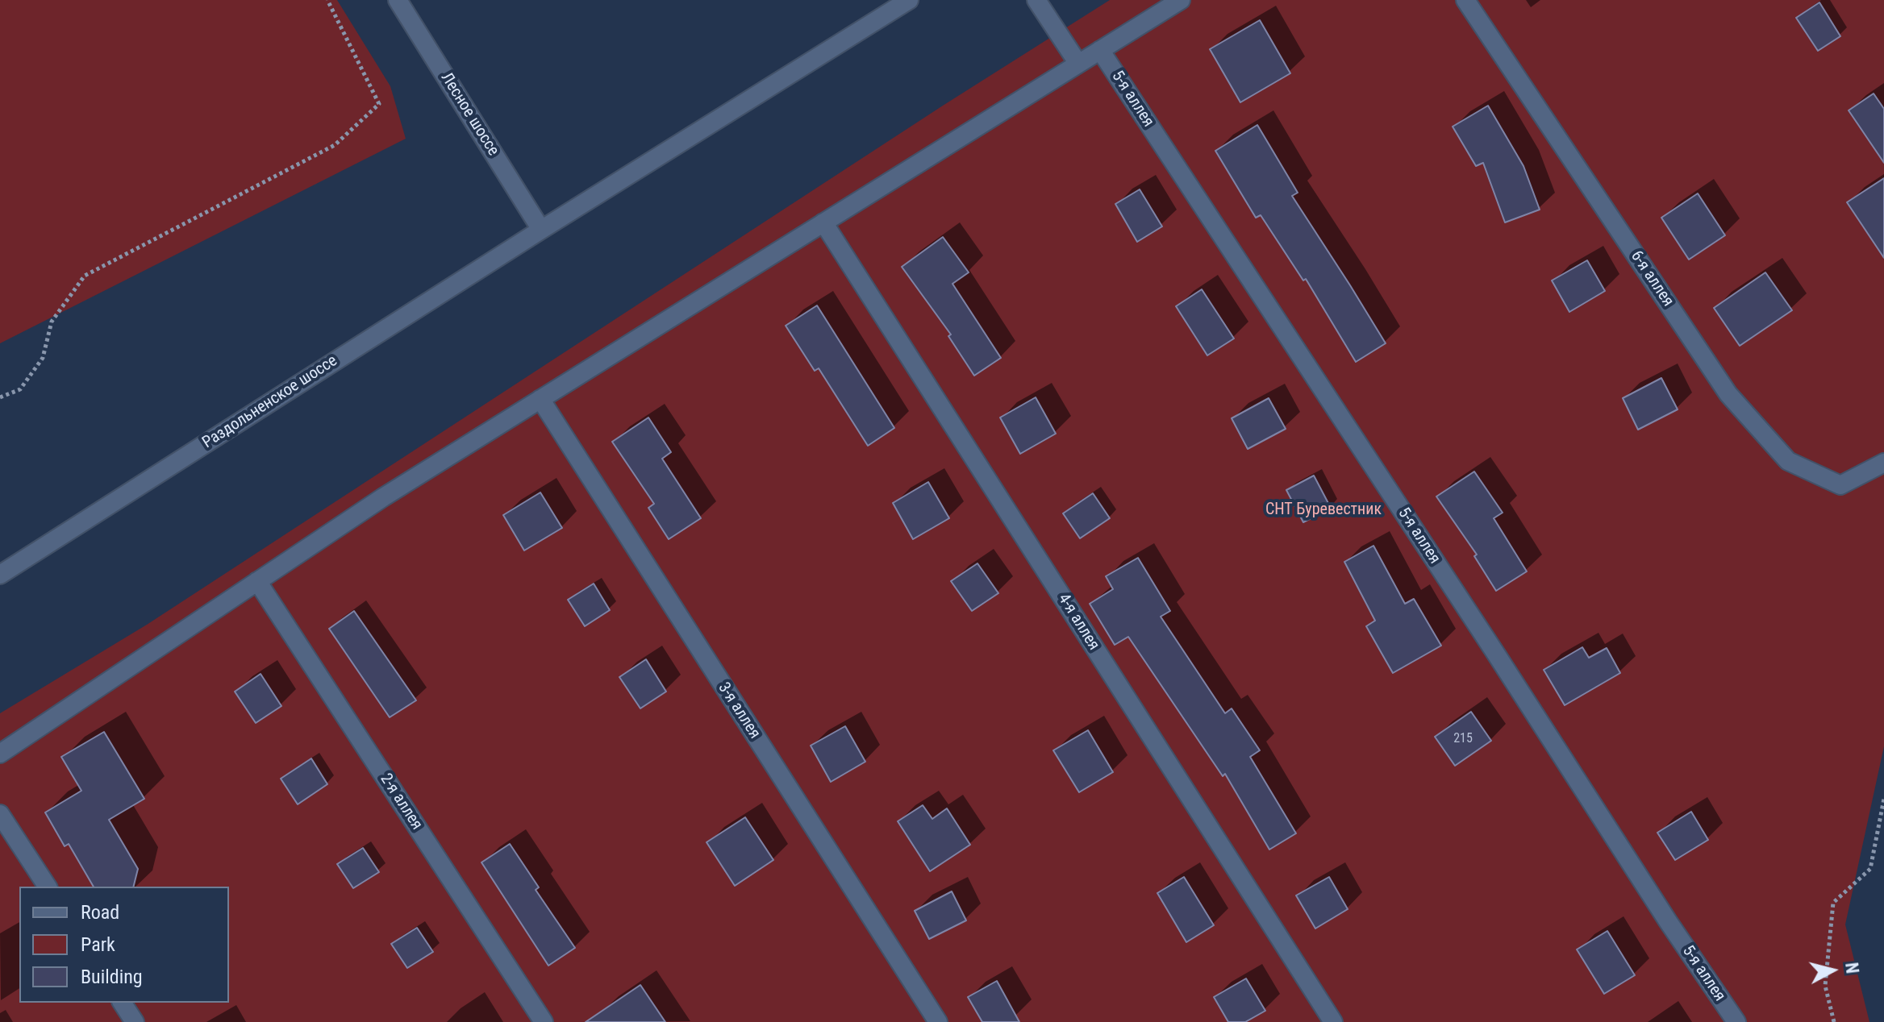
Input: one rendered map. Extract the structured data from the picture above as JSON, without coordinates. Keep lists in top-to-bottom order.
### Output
{
  "streets": {
    "main road": [
      "5-я аллея",
      "Лесное шоссе",
      "6-я аллея",
      "Раздольненское шоссе",
      "4-я аллея",
      "3-я аллея",
      "2-я аллея"
    ]
  },
  "crossings": [
    ["Лесное шоссе", "Раздольненское шоссе"]
  ],
  "parks": ["СНТ Буревестник"],
  "house_numbers": ["215"],
  "legend": ["Road", "Park", "Building"],
  "north": "right"
}
